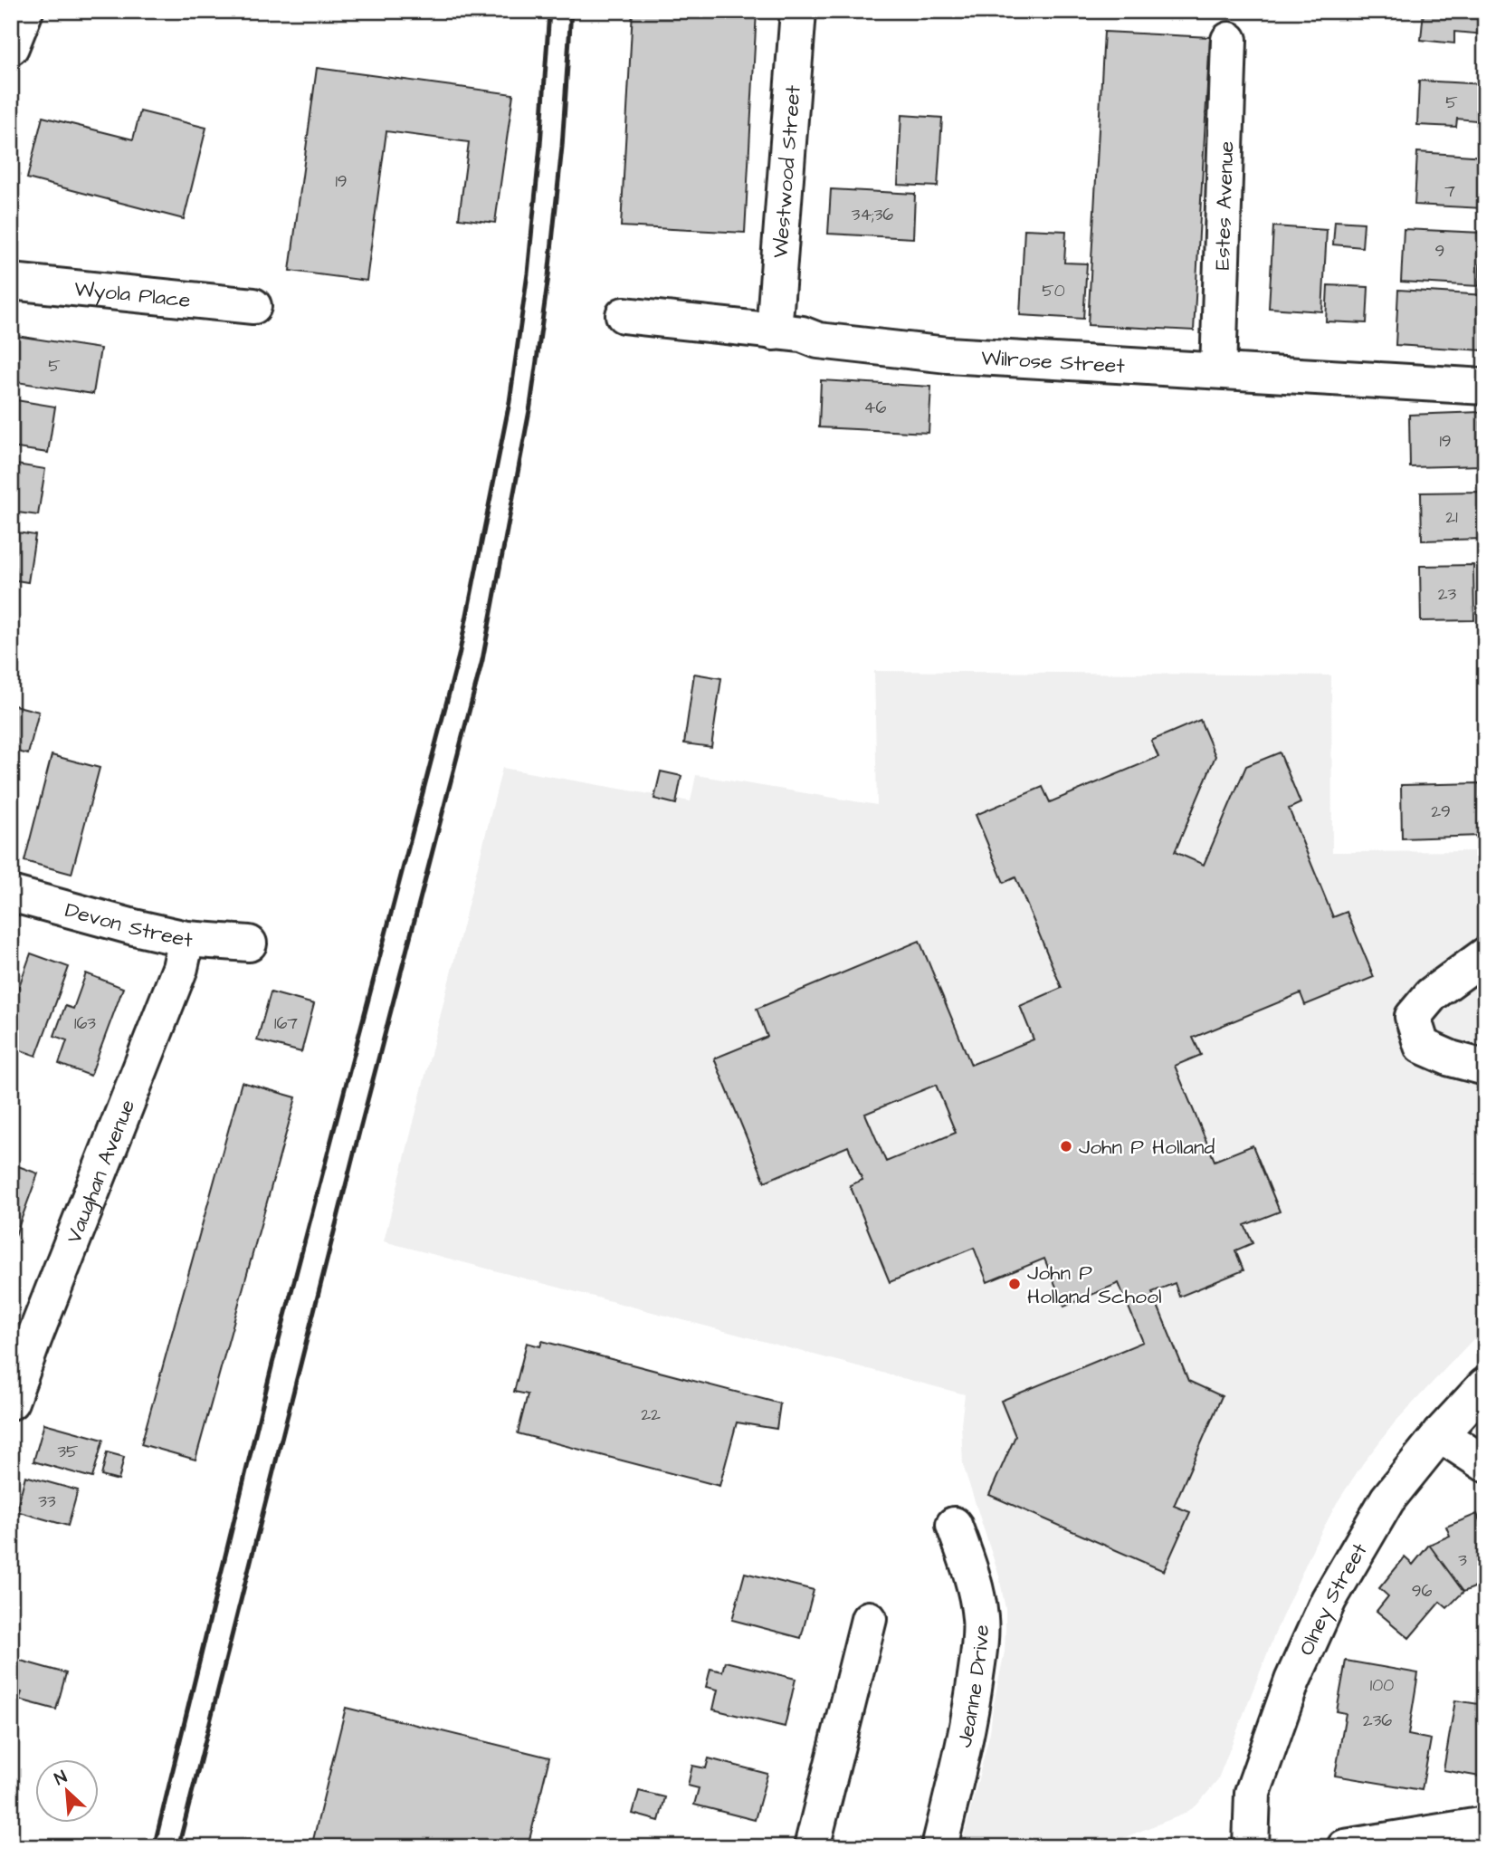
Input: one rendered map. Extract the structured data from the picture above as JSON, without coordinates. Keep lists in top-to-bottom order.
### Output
{
  "streets": {
    "street": [
      "Westwood Street",
      "Estes Avenue",
      "Wyola Place",
      "Wilrose Street",
      "Devon Street",
      "Vaughan Avenue",
      "Olney Street",
      "Jeanne Drive"
    ]
  },
  "crossings": [
    ["Westwood Street", "Wilrose Street"],
    ["Estes Avenue", "Wilrose Street"],
    ["Devon Street", "Vaughan Avenue"]
  ],
  "places": ["John P Holland", "John P Holland School"],
  "house_numbers": [
    "5",
    "19",
    "7",
    "34;36",
    "9",
    "50",
    "5",
    "46",
    "19",
    "21",
    "23",
    "29",
    "163",
    "167",
    "22",
    "35",
    "33",
    "3",
    "96",
    "100",
    "236"
  ],
  "north": "top left"
}
